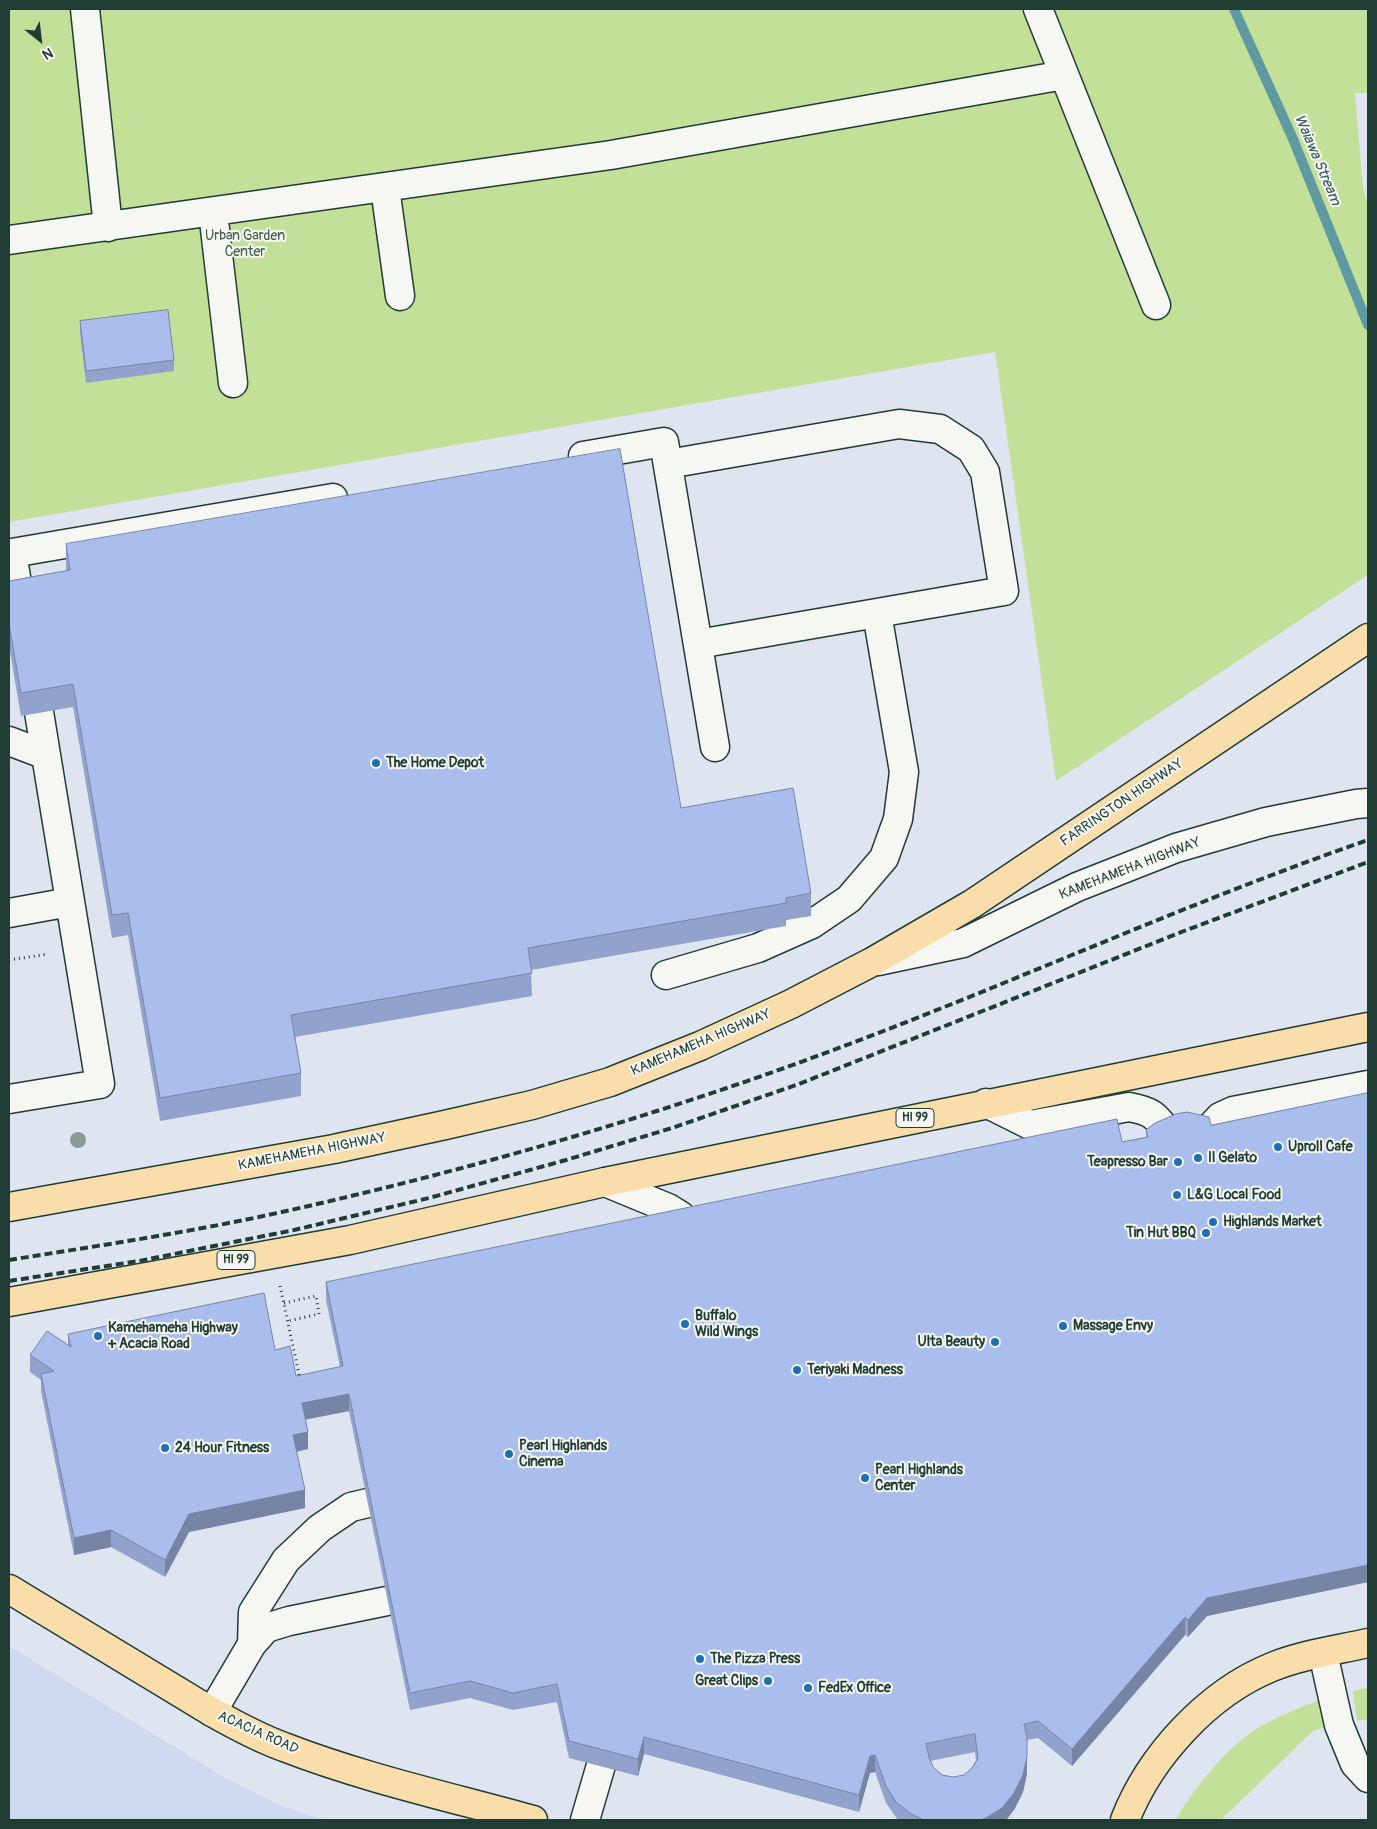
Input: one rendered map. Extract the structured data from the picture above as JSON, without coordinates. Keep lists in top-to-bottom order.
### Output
{
  "streets": {
    "main road": [
      "FARRINGTON HIGHWAY",
      "KAMEHAMEHA HIGHWAY",
      "HI 99",
      "ACACIA ROAD"
    ]
  },
  "crossings": [
    ["FARRINGTON HIGHWAY", "KAMEHAMEHA HIGHWAY"]
  ],
  "water": ["Waiawa Stream"],
  "parks": ["Urban Garden Center"],
  "places": [
    "The Home Depot",
    "Uproll Cafe",
    "Il Gelato",
    "Teapresso Bar",
    "L&G Local Food",
    "Highlands Market",
    "Tin Hut BBQ",
    "Buffalo Wild Wings",
    "Massage Envy",
    "Kamehameha Highway + Acacia Road",
    "Ulta Beauty",
    "Teriyaki Madness",
    "24 Hour Fitness",
    "Pearl Highlands Cinema",
    "Pearl Highlands Center",
    "The Pizza Press",
    "Great Clips",
    "FedEx Office"
  ],
  "north": "bottom right"
}
